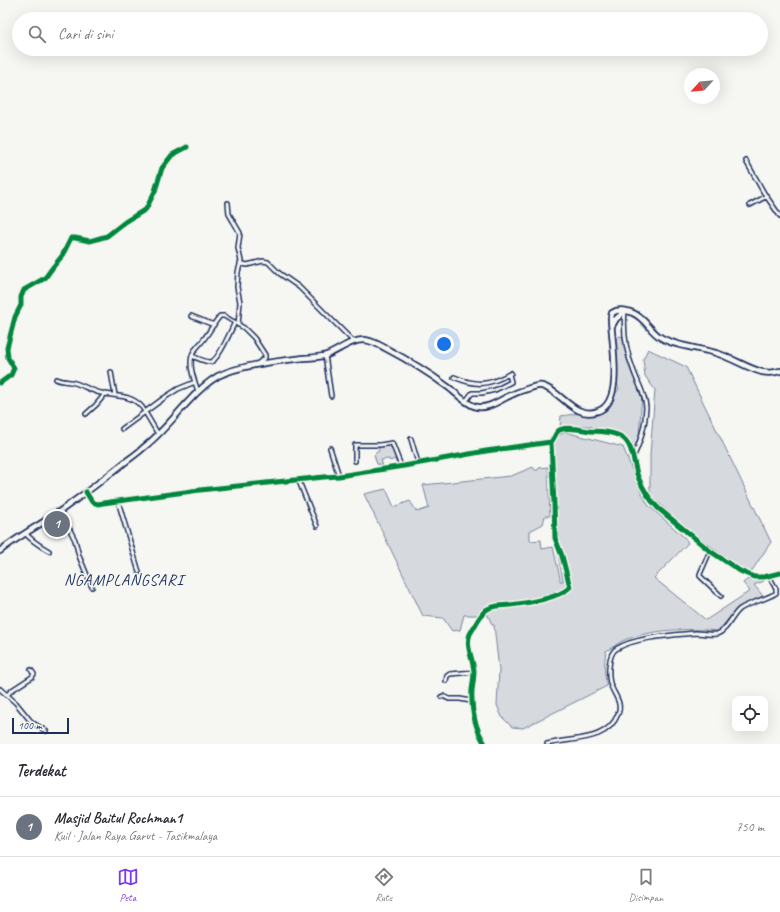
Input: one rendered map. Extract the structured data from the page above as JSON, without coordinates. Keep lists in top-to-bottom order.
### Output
{
  "districts": ["NGAMPLANGSARI"],
  "scale_bar": "100 m",
  "north": "bottom left",
  "page": {
    "search": "Cari di sini",
    "pins": "1",
    "scale": "100 m",
    "heading": "Terdekat",
    "list": [
      {
        "mark": "1",
        "name": "Masjid Baitul Rochman1",
        "note": "Kuil · Jalan Raya Garut - Tasikmalaya",
        "value": "750 m"
      }
    ],
    "nav": ["Peta", "Rute", "Disimpan"]
  }
}
